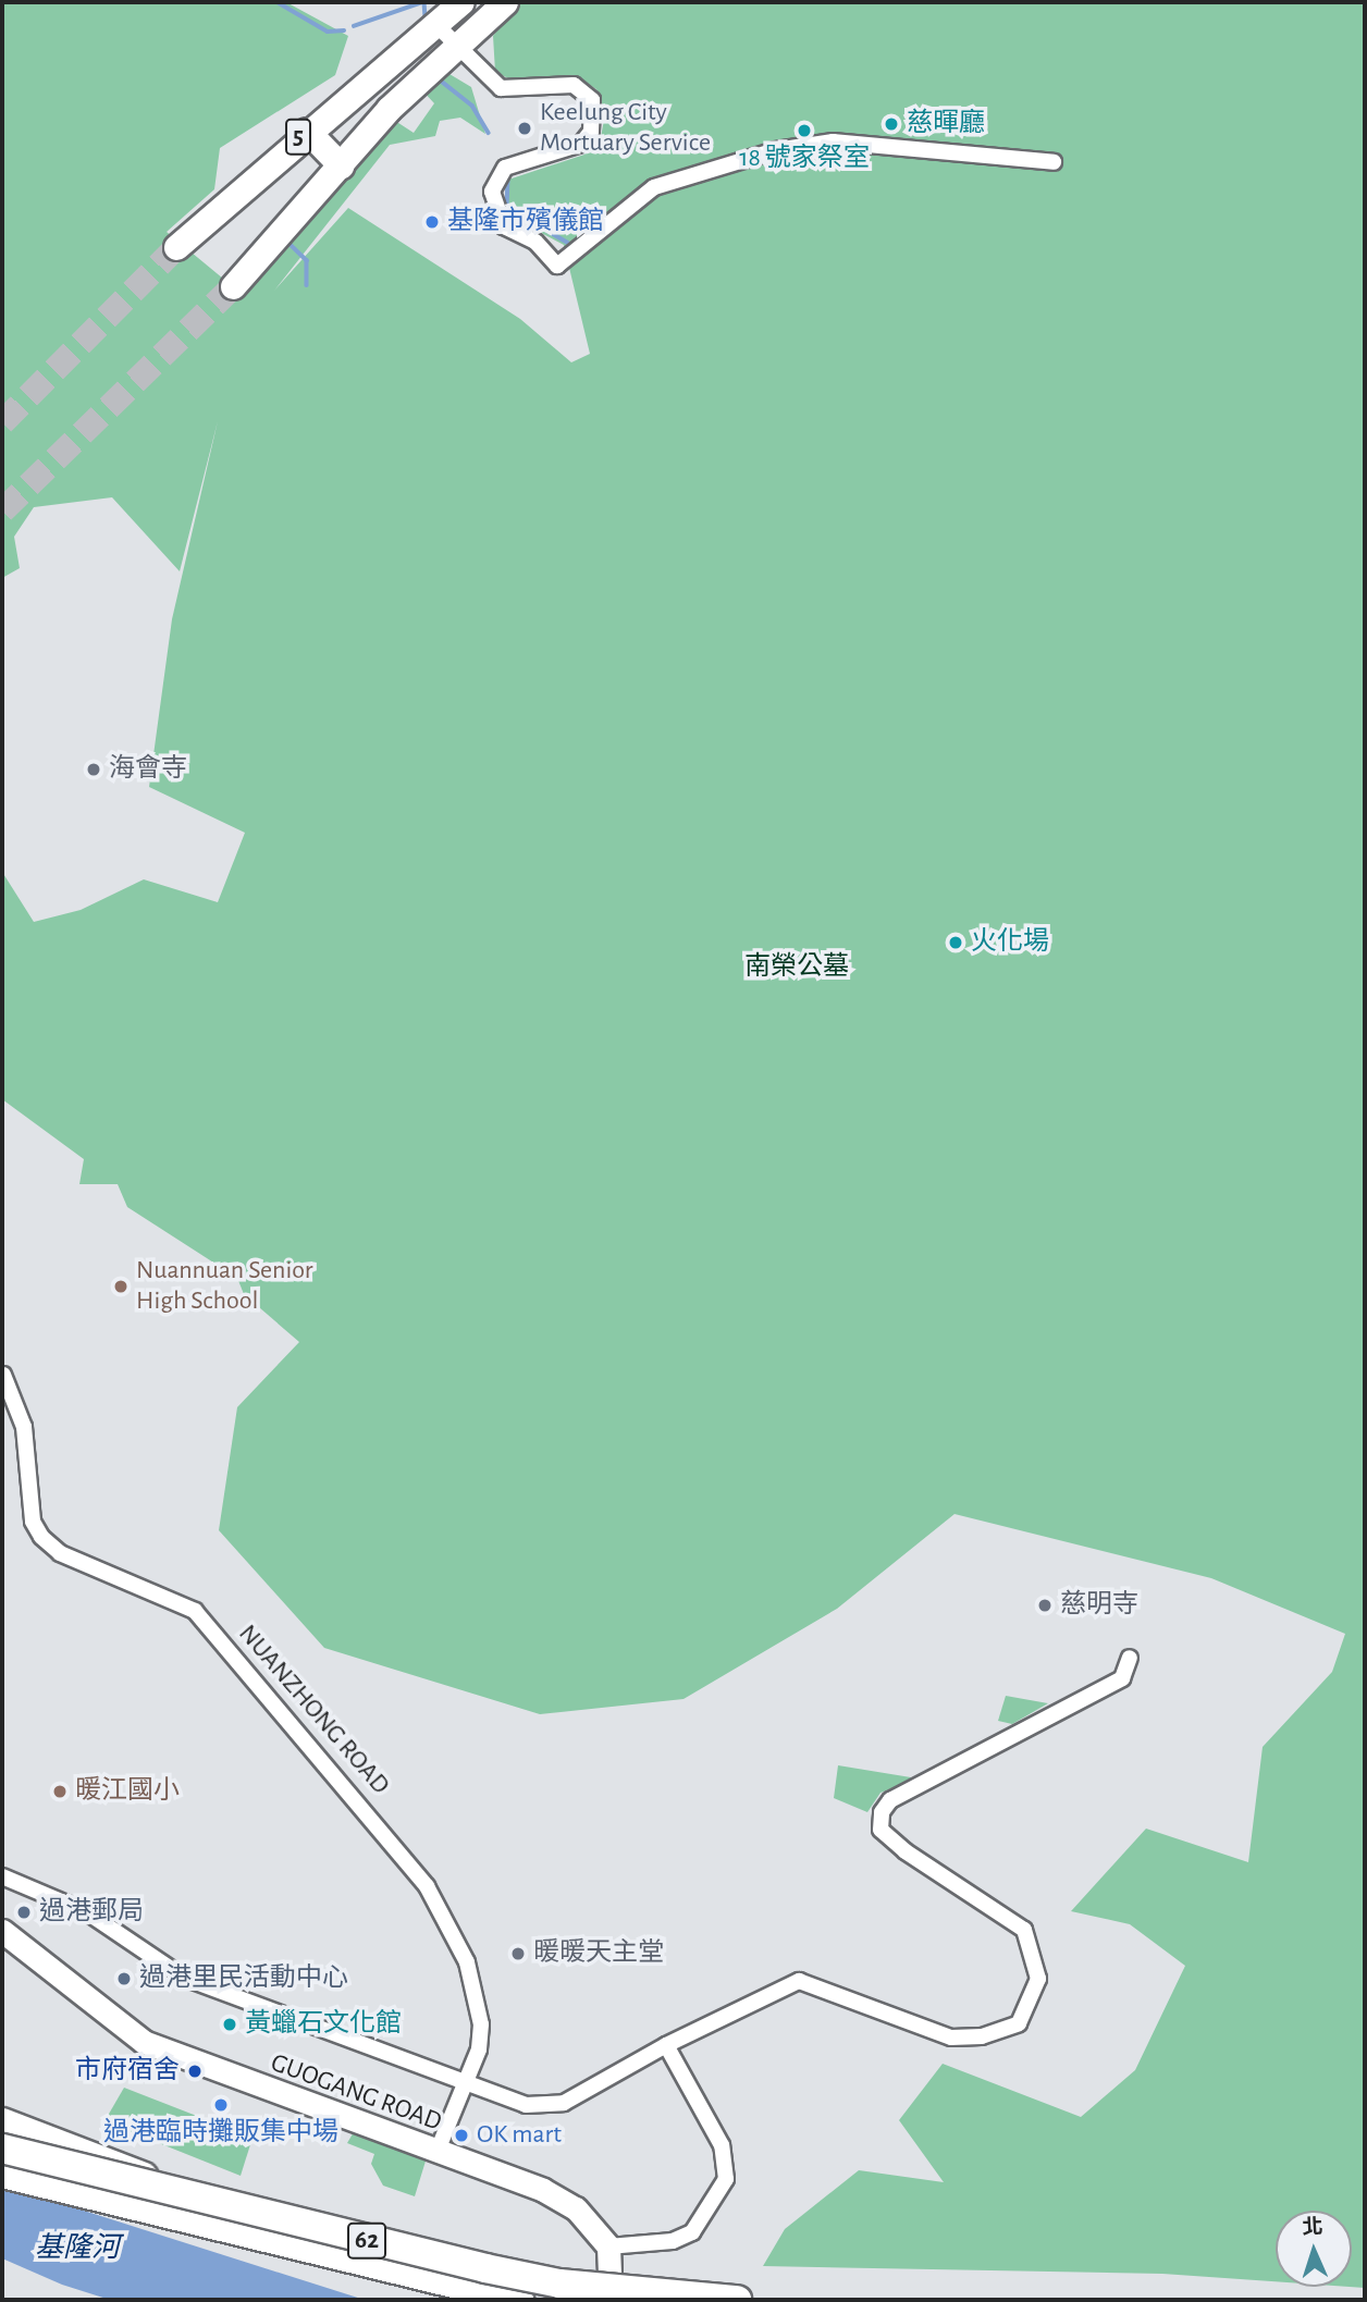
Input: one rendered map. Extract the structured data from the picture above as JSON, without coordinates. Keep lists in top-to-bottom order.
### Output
{
  "streets": {
    "highway": ["62"],
    "main road": ["5"],
    "street": ["NUANZHONG ROAD", "GUOGANG ROAD"]
  },
  "crossings": [
    ["NUANZHONG ROAD", "GUOGANG ROAD"]
  ],
  "water": ["基隆河"],
  "parks": ["南榮公墓"],
  "places": [
    "慈暉廳",
    "Keelung City Mortuary Service",
    "18 號家祭室",
    "基隆市殯儀館",
    "海會寺",
    "火化場",
    "Nuannuan Senior High School",
    "慈明寺",
    "暖江國小",
    "過港郵局",
    "暖暖天主堂",
    "過港里民活動中心",
    "黃蠟石文化館",
    "市府宿舍",
    "過港臨時攤販集中場",
    "OK mart"
  ],
  "north": "top"
}
